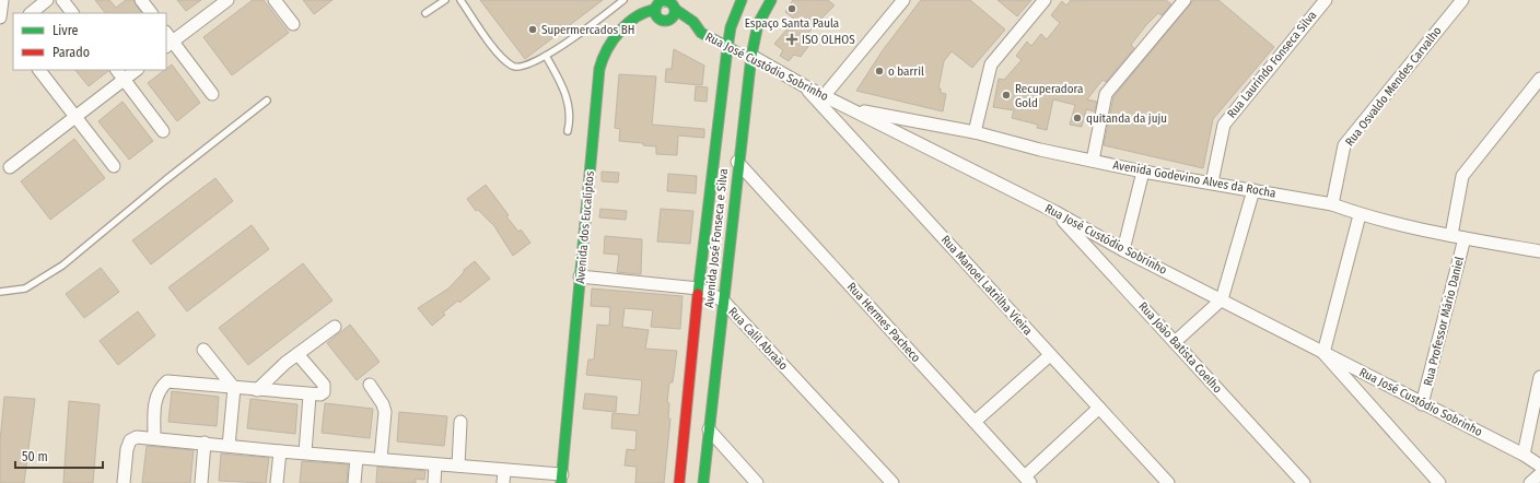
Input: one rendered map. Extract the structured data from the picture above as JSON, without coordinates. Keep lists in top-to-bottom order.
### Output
{
  "streets": {
    "main road": ["Rua José Custódio Sobrinho", "Avenida dos Eucalíptos", "Avenida José Fonseca e Silva"],
    "street": [
      "Rua Laurindo Fonseca Silva",
      "Rua Osvaldo Mendes Carvalho",
      "Avenida Godevino Alves da Rocha",
      "Rua Manoel Latrilha Vieira",
      "Rua Professor Mário Daniel",
      "Rua Hermes Pacheco",
      "Rua Calil Abraão",
      "Rua João Batista Coelho"
    ]
  },
  "crossings": [
    ["Rua Laurindo Fonseca Silva", "Avenida Godevino Alves da Rocha"],
    ["Rua José Custódio Sobrinho", "Avenida Godevino Alves da Rocha"],
    ["Rua José Custódio Sobrinho", "Avenida dos Eucalíptos"],
    ["Rua José Custódio Sobrinho", "Avenida José Fonseca e Silva"],
    ["Rua José Custódio Sobrinho", "Rua Manoel Latrilha Vieira"],
    ["Rua José Custódio Sobrinho", "Rua Professor Mário Daniel"],
    ["Rua José Custódio Sobrinho", "Rua João Batista Coelho"],
    ["Rua Osvaldo Mendes Carvalho", "Avenida Godevino Alves da Rocha"],
    ["Avenida Godevino Alves da Rocha", "Rua Professor Mário Daniel"],
    ["Avenida dos Eucalíptos", "Rua Calil Abraão"],
    ["Avenida José Fonseca e Silva", "Rua Hermes Pacheco"],
    ["Avenida José Fonseca e Silva", "Rua Calil Abraão"]
  ],
  "places": {
    "other": [
      "Espaço Santa Paula",
      "Supermercados BH",
      "o barril",
      "Recuperadora Gold",
      "quitanda da juju"
    ],
    "health": ["ISO OLHOS"]
  },
  "legend": ["Livre", "Parado"],
  "scale_bar": "50 m"
}
